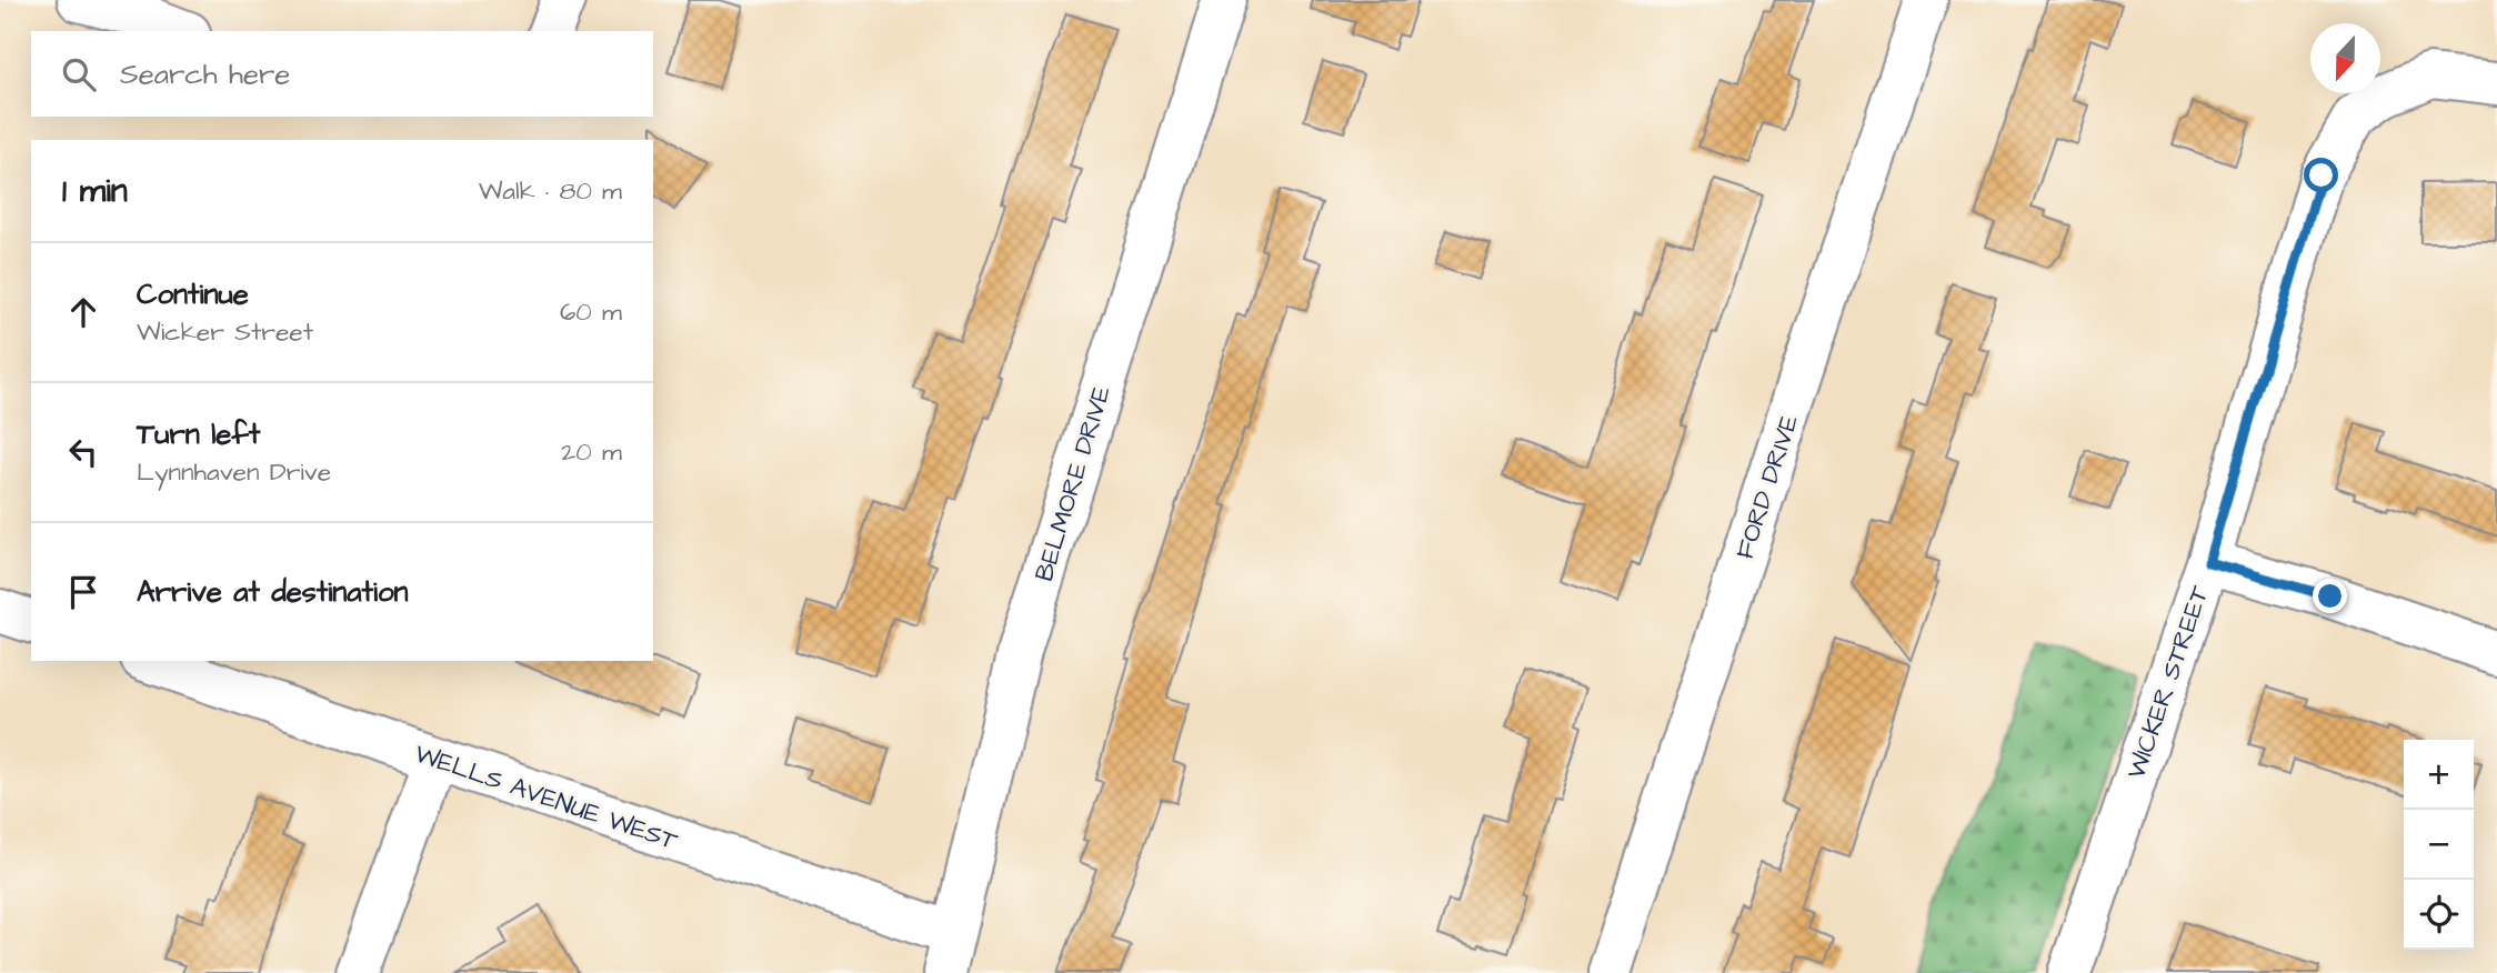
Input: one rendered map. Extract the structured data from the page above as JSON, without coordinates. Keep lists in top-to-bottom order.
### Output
{
  "streets": {
    "street": [
      "BELMORE DRIVE",
      "FORD DRIVE",
      "WICKER STREET",
      "WELLS AVENUE WEST"
    ]
  },
  "crossings": [
    ["BELMORE DRIVE", "WELLS AVENUE WEST"]
  ],
  "north": "bottom",
  "page": {
    "search": "Search here",
    "heading": ["1 min", "Walk · 80 m"],
    "list": [
      ["Continue", "Wicker Street", "60 m"],
      ["Turn left", "Lynnhaven Drive", "20 m"],
      "Arrive at destination"
    ],
    "map_buttons": ["+", "−"]
  }
}
